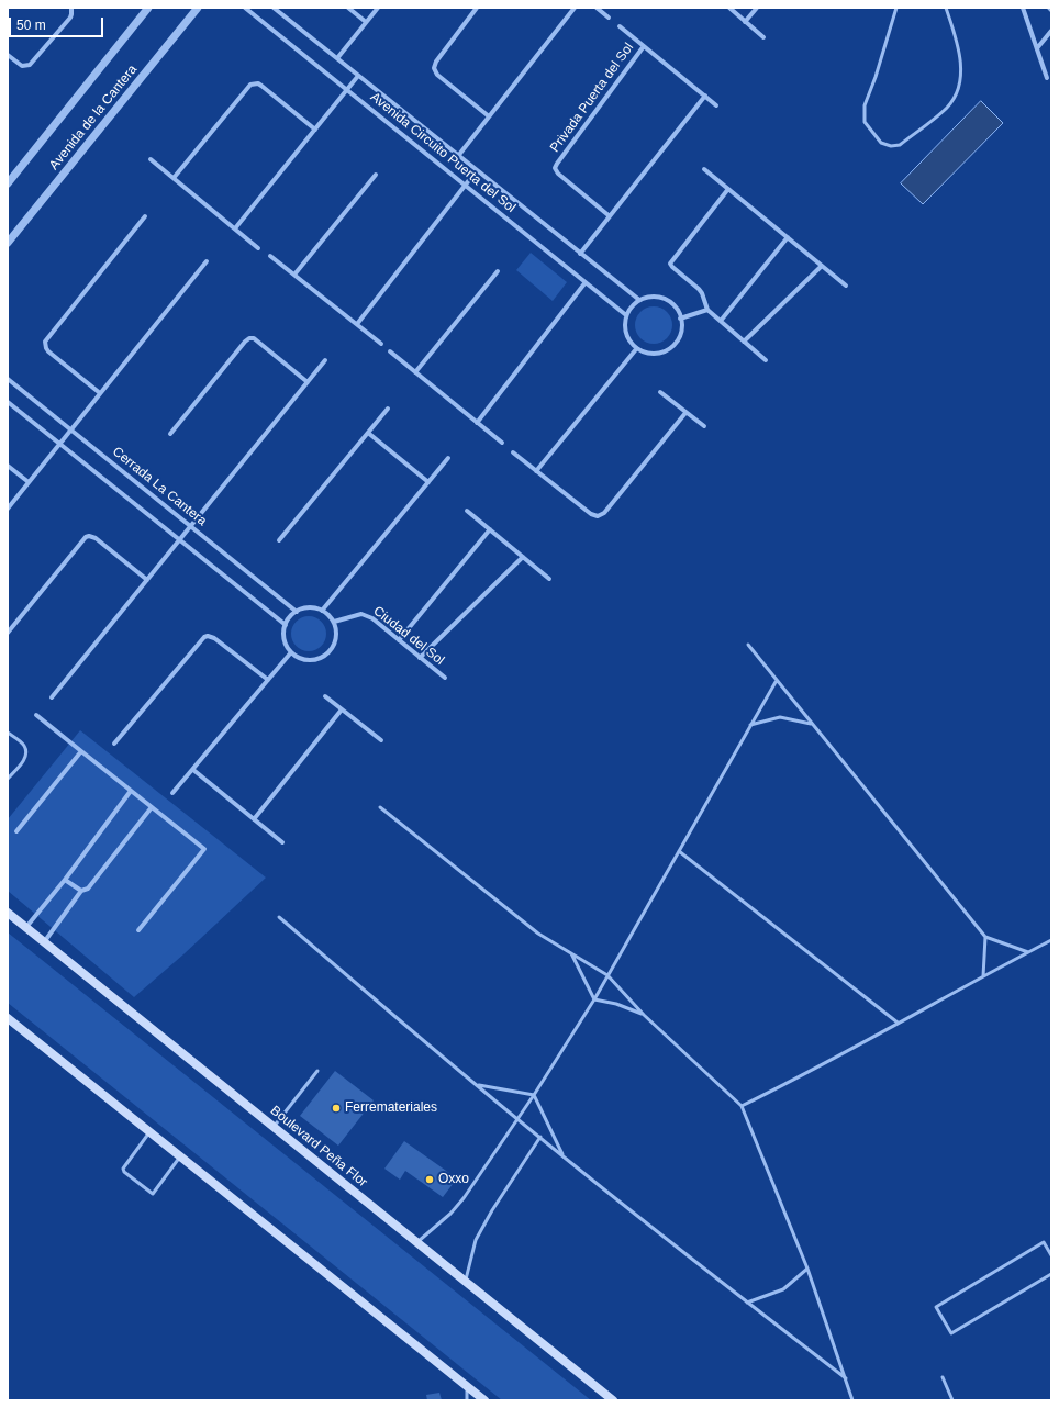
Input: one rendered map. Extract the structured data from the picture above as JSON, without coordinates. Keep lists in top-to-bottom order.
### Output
{
  "streets": {
    "main road": ["Boulevard Peña Flor"],
    "street": [
      "Privada Puerta del Sol",
      "Avenida de la Cantera",
      "Avenida Circuito Puerta del Sol",
      "Cerrada La Cantera",
      "Ciudad del Sol"
    ]
  },
  "crossings": [
    ["Cerrada La Cantera", "Ciudad del Sol"]
  ],
  "places": ["Ferremateriales", "Oxxo"],
  "scale_bar": "50 m"
}
